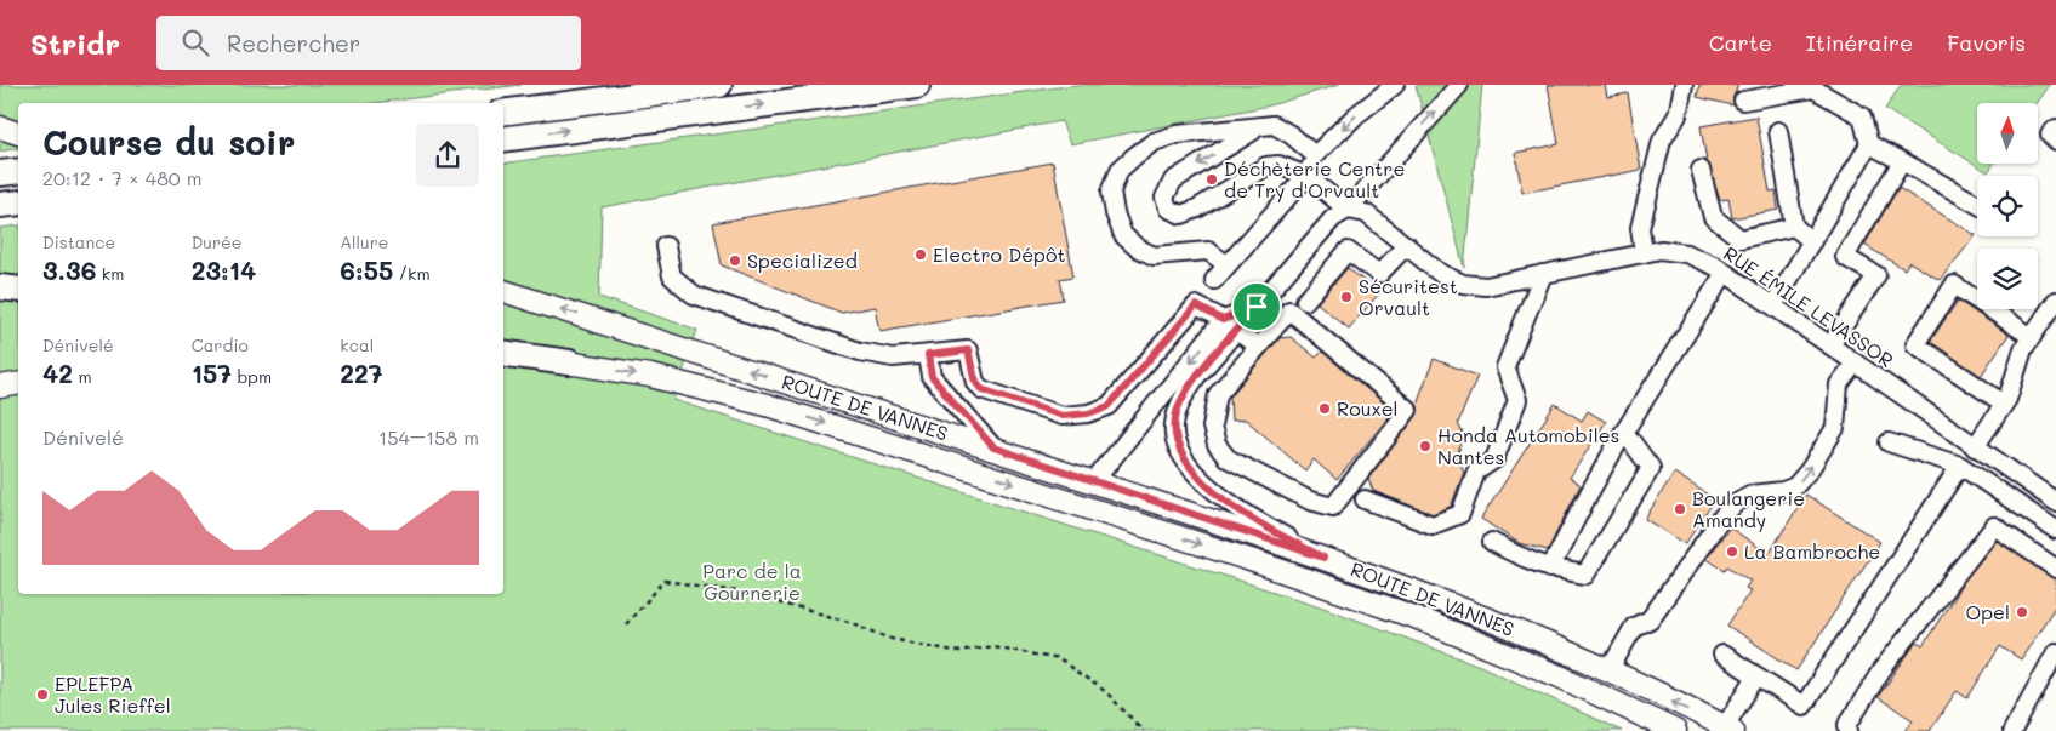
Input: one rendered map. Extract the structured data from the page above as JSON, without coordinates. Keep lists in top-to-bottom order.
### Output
{
  "streets": {
    "main road": ["ROUTE DE VANNES"],
    "street": ["RUE ÉMILE LEVASSOR"]
  },
  "parks": ["Parc de la Gournerie"],
  "places": [
    "Déchèterie Centre de Try d'Orvault",
    "Electro Dépôt",
    "Specialized",
    "Sécuritest Orvault",
    "Rouxel",
    "Honda Automobiles Nantes",
    "Boulangerie Amandy",
    "La Bambroche",
    "Opel",
    "EPLEFPA Jules Rieffel"
  ],
  "north": "top",
  "page": {
    "header": "Stridr",
    "search": "Rechercher",
    "nav": ["Carte", "Itinéraire", "Favoris"],
    "heading": ["Course du soir", "20:12 · 7 × 480 m"],
    "stats": [
      ["Distance", "3.36 km"],
      ["Durée", "23:14"],
      ["Allure", "6:55 /km"],
      ["Dénivelé", "42 m"],
      ["Cardio", "157 bpm"],
      ["kcal", "227"]
    ],
    "chart": ["Dénivelé", "154–158 m"]
  }
}
